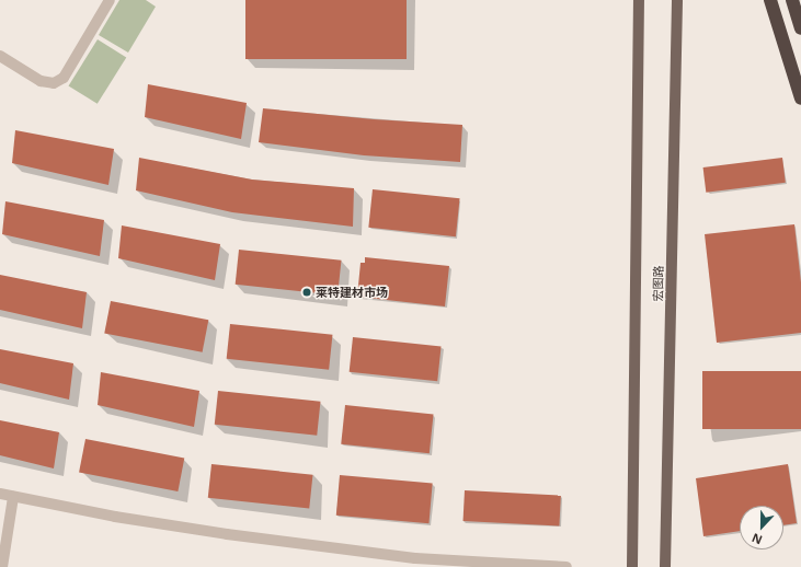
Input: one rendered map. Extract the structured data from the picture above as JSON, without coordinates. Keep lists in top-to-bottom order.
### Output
{
  "streets": {
    "main road": ["宏图路"]
  },
  "places": ["莱特建材市场"],
  "north": "bottom"
}
